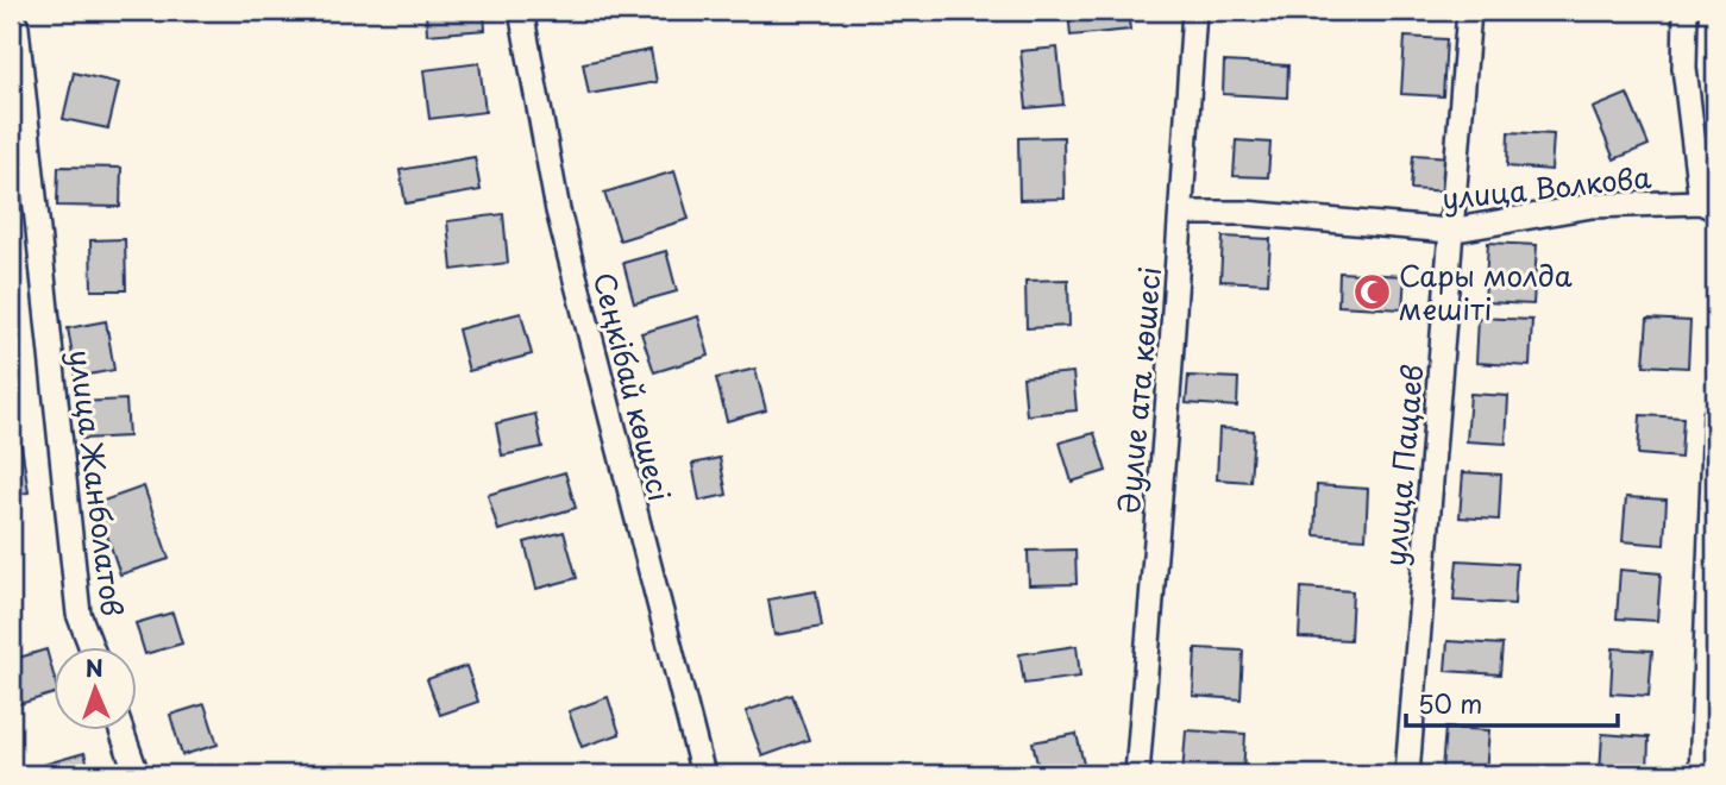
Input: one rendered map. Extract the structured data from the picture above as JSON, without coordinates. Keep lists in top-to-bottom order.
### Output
{
  "streets": {
    "street": [
      "улица Волкова",
      "Сеңкібай көшесі",
      "Әулие ата көшесі",
      "улица Пацаев",
      "улица Жанболатов"
    ]
  },
  "crossings": [
    ["улица Волкова", "Әулие ата көшесі"],
    ["улица Волкова", "улица Пацаев"]
  ],
  "places": {
    "mosque": ["Сары молда мешіті"]
  },
  "scale_bar": "50 m",
  "north": "top"
}
